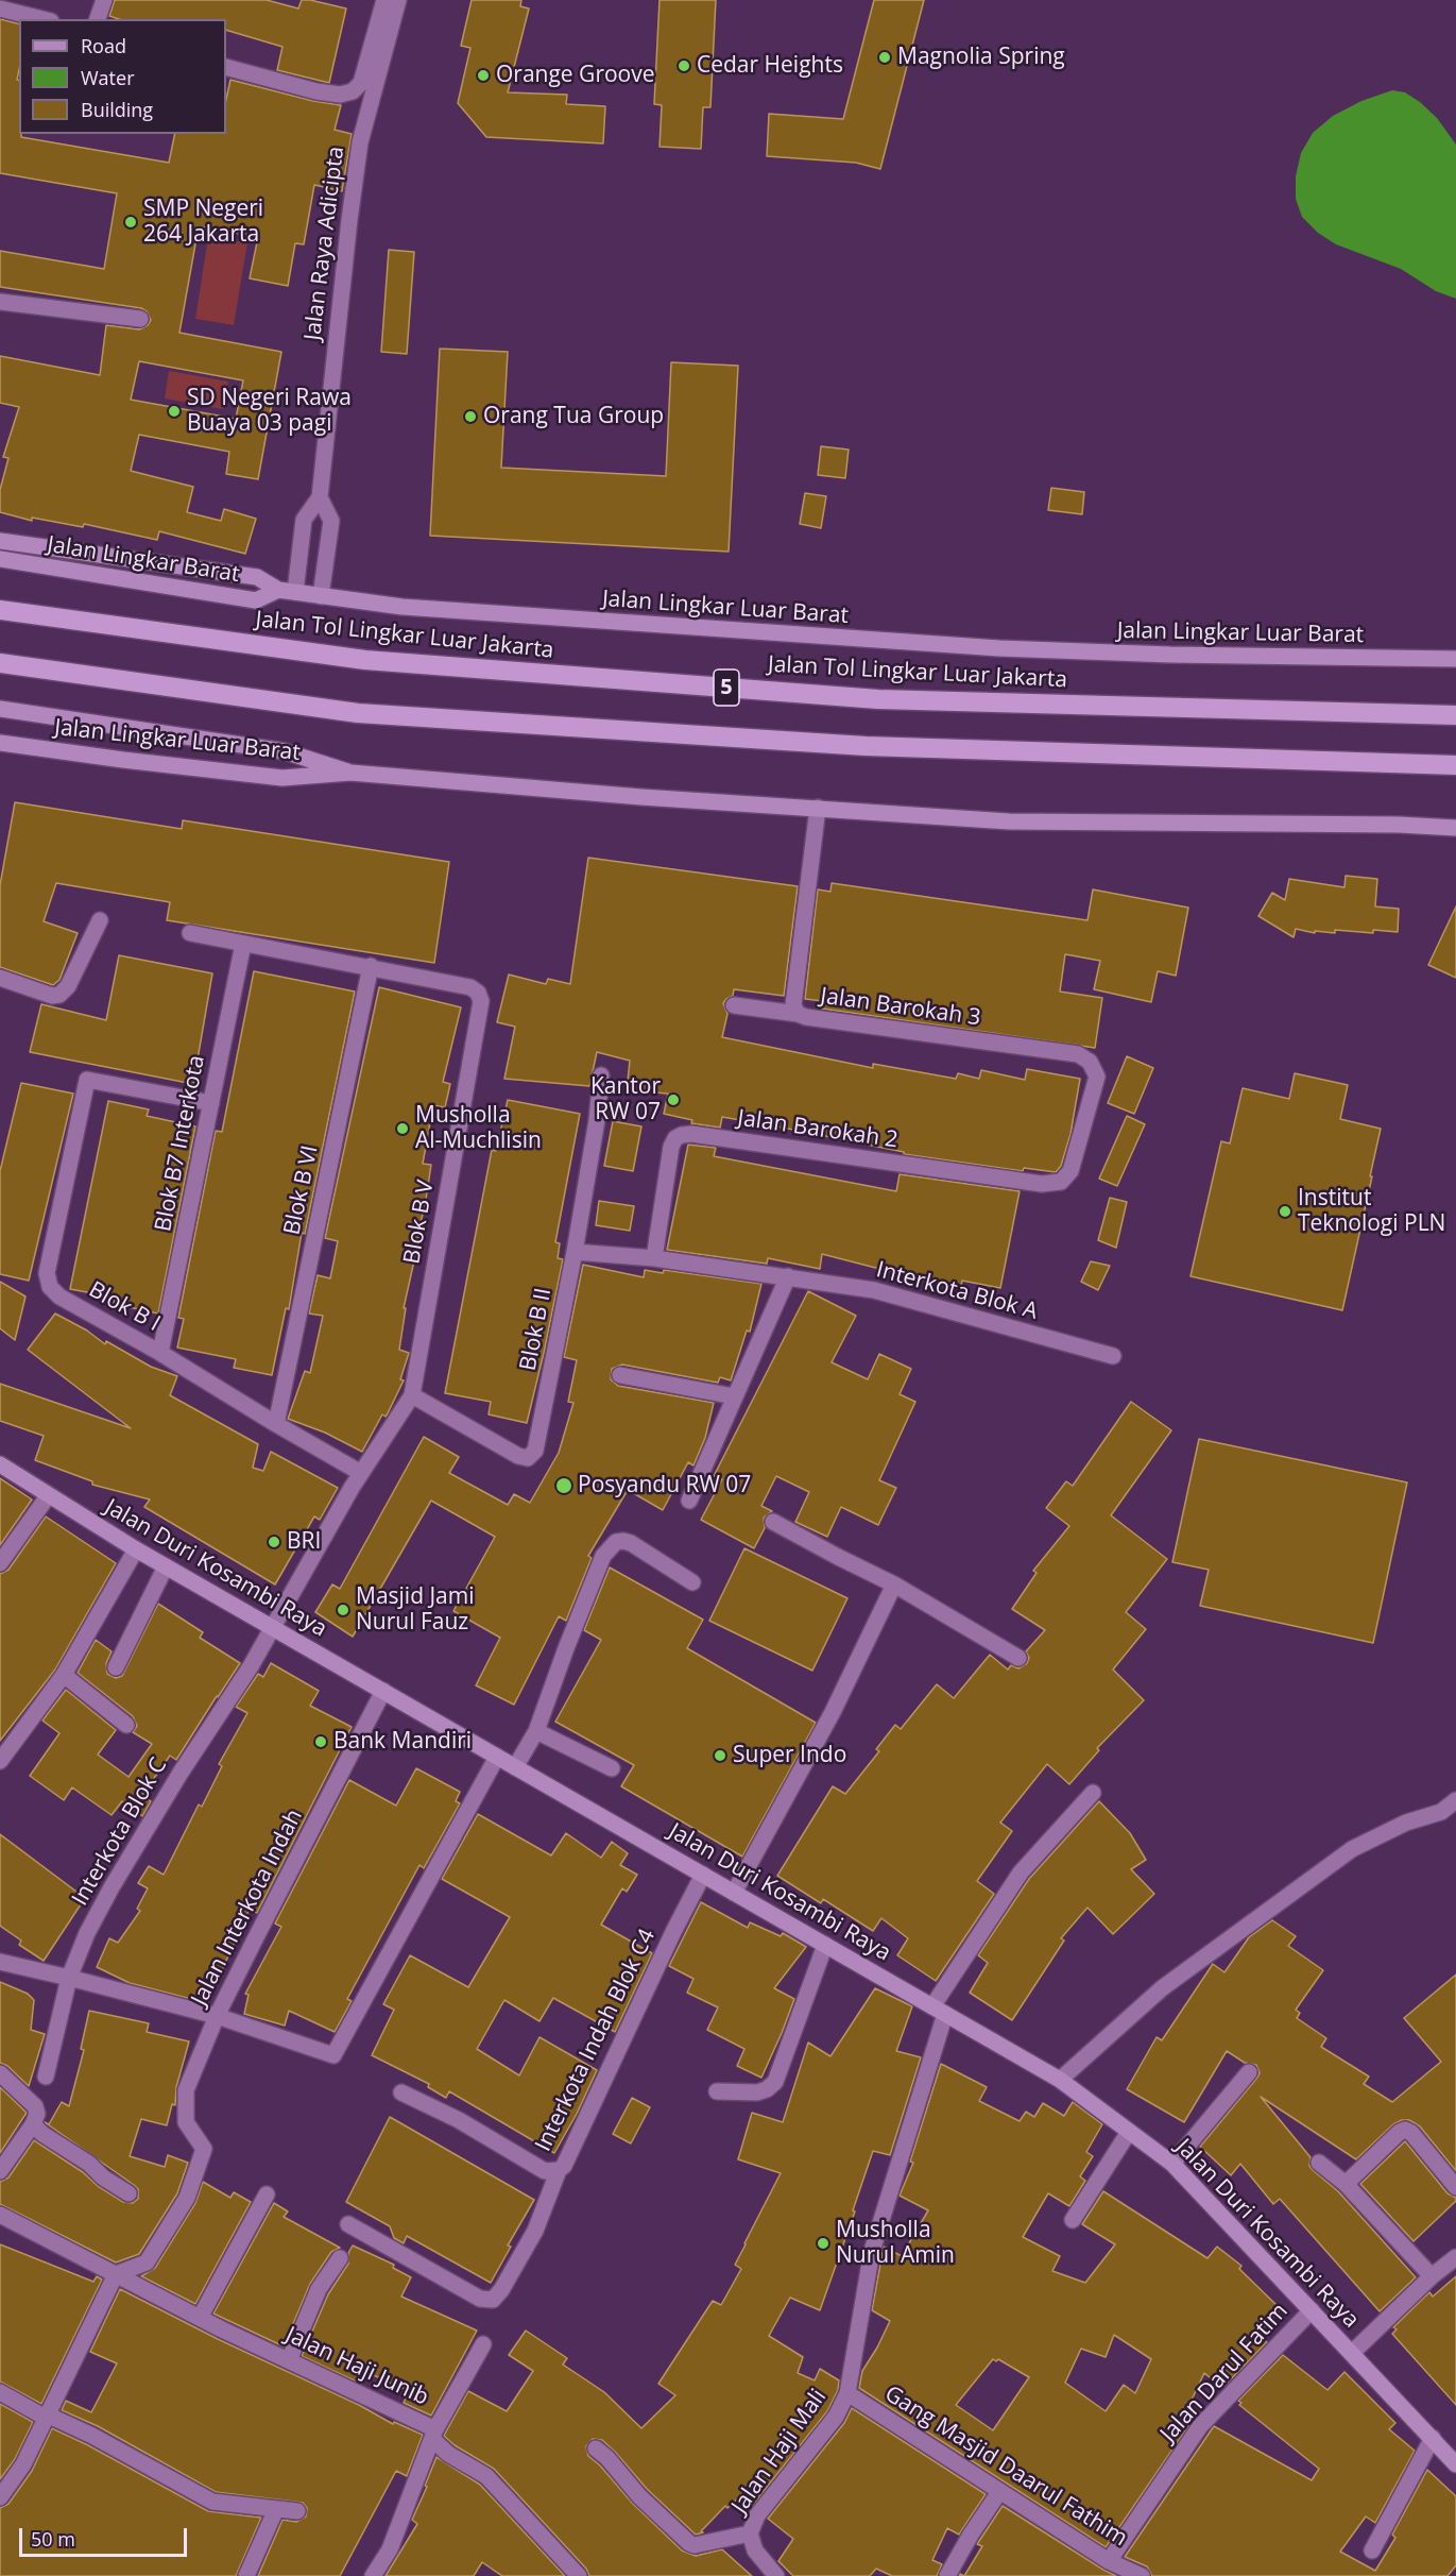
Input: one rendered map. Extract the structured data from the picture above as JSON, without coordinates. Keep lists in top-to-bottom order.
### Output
{
  "streets": {
    "highway": ["Jalan Tol Lingkar Luar Jakarta", "5"],
    "main road": ["Jalan Lingkar Barat", "Jalan Lingkar Luar Barat", "Jalan Duri Kosambi Raya"],
    "street": [
      "Jalan Raya Adicipta",
      "Jalan Barokah 3",
      "Jalan Barokah 2",
      "Blok B7 Interkota",
      "Blok B VI",
      "Blok B V",
      "Interkota Blok A",
      "Blok B I",
      "Blok B II",
      "Interkota Blok C",
      "Jalan Interkota Indah",
      "Interkota Indah Blok C4",
      "Jalan Haji Junib",
      "Jalan Darul Fatim",
      "Jalan Haji Mali",
      "Gang Masjid Daarul Fathim"
    ]
  },
  "crossings": [
    ["Jalan Raya Adicipta", "Jalan Lingkar Barat"],
    ["Jalan Raya Adicipta", "Jalan Lingkar Luar Barat"],
    ["Jalan Lingkar Barat", "Jalan Lingkar Luar Barat"],
    ["Jalan Lingkar Luar Barat", "Jalan Barokah 3"],
    ["Jalan Barokah 3", "Jalan Barokah 2"],
    ["Jalan Barokah 2", "Interkota Blok A"],
    ["Blok B7 Interkota", "Blok B V"],
    ["Blok B7 Interkota", "Blok B I"],
    ["Blok B VI", "Blok B V"],
    ["Blok B VI", "Blok B I"],
    ["Blok B V", "Blok B I"],
    ["Blok B V", "Blok B II"],
    ["Blok B V", "Interkota Blok C"],
    ["Interkota Blok A", "Blok B II"],
    ["Blok B I", "Interkota Blok C"],
    ["Jalan Duri Kosambi Raya", "Interkota Blok C"],
    ["Jalan Duri Kosambi Raya", "Jalan Interkota Indah"],
    ["Jalan Duri Kosambi Raya", "Interkota Indah Blok C4"],
    ["Jalan Duri Kosambi Raya", "Jalan Darul Fatim"],
    ["Jalan Duri Kosambi Raya", "Jalan Haji Mali"],
    ["Jalan Interkota Indah", "Jalan Haji Junib"],
    ["Jalan Darul Fatim", "Gang Masjid Daarul Fathim"],
    ["Jalan Haji Mali", "Gang Masjid Daarul Fathim"]
  ],
  "places": [
    "Magnolia Spring",
    "Cedar Heights",
    "Orange Groove",
    "SMP Negeri 264 Jakarta",
    "SD Negeri Rawa Buaya 03 pagi",
    "Orang Tua Group",
    "Kantor RW 07",
    "Musholla Al-Muchlisin",
    "Institut Teknologi PLN",
    "Posyandu RW 07",
    "BRI",
    "Masjid Jami Nurul Fauz",
    "Bank Mandiri",
    "Super Indo",
    "Musholla Nurul Amin"
  ],
  "legend": ["Road", "Water", "Building"],
  "scale_bar": "50 m"
}
